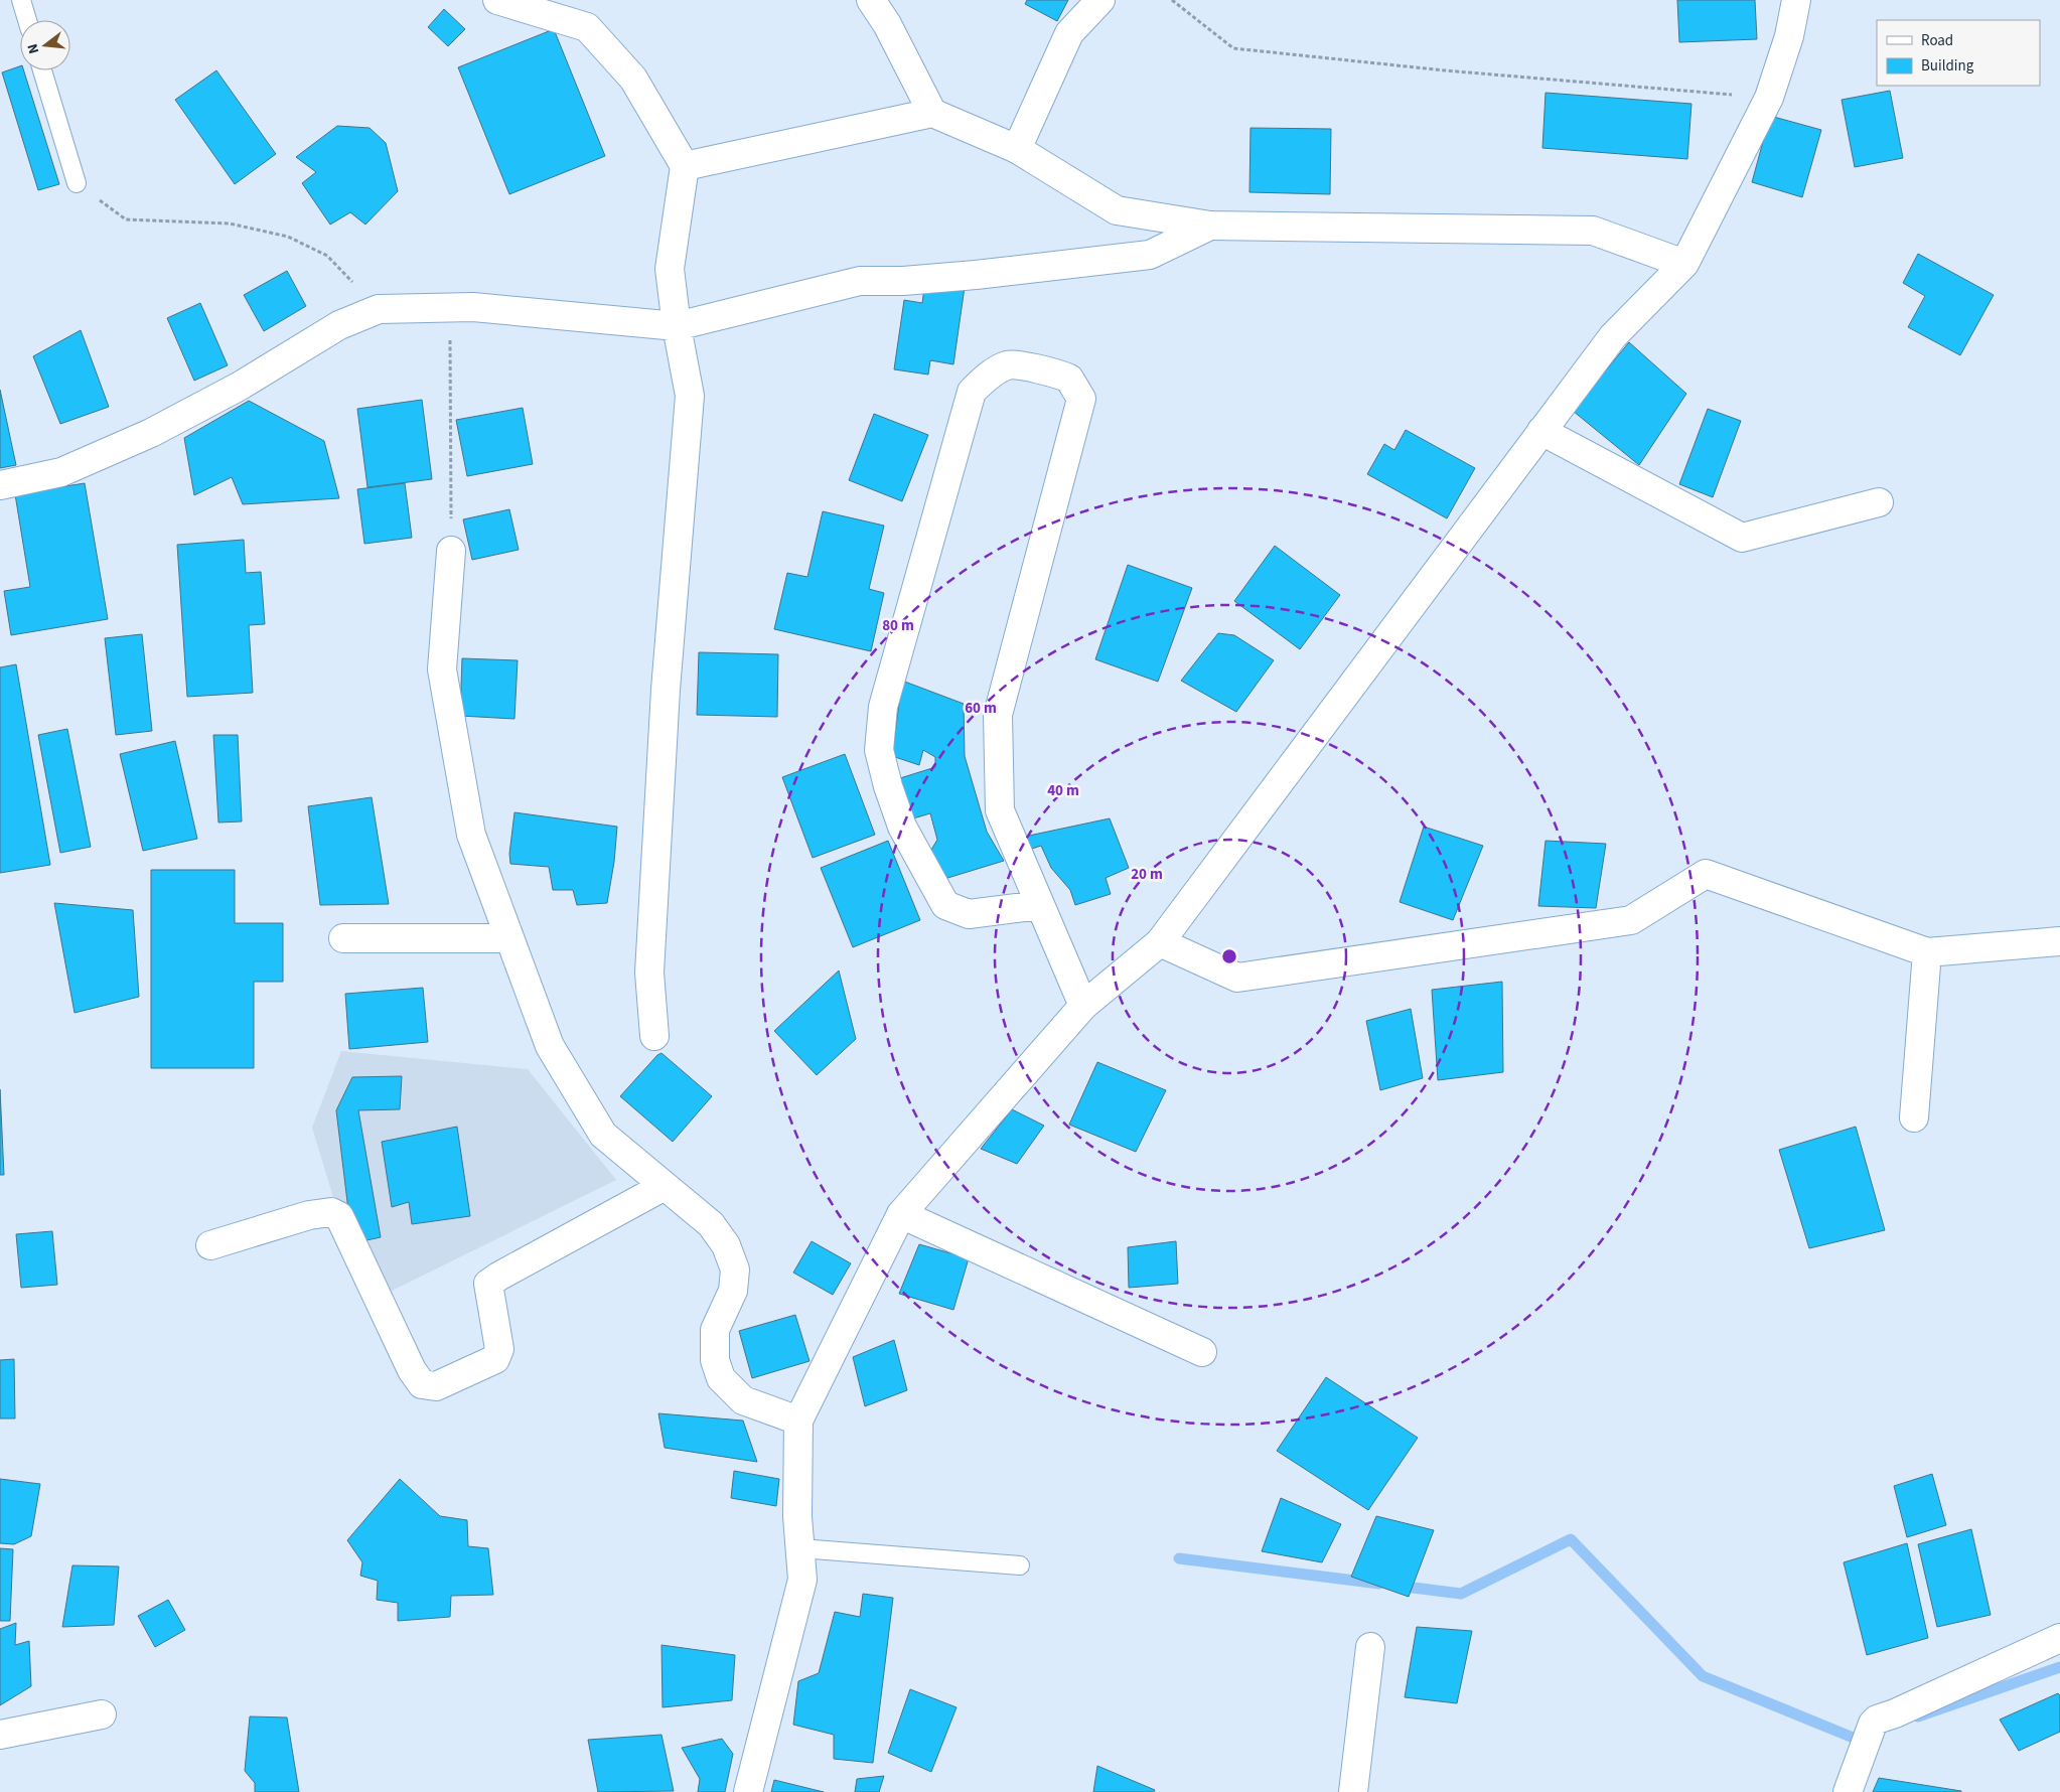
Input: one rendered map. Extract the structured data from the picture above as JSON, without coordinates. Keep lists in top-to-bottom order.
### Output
{
  "legend": ["Road", "Building"],
  "north": "left",
  "rings": [
    "80 m",
    "60 m",
    "40 m",
    "20 m"
  ]
}
